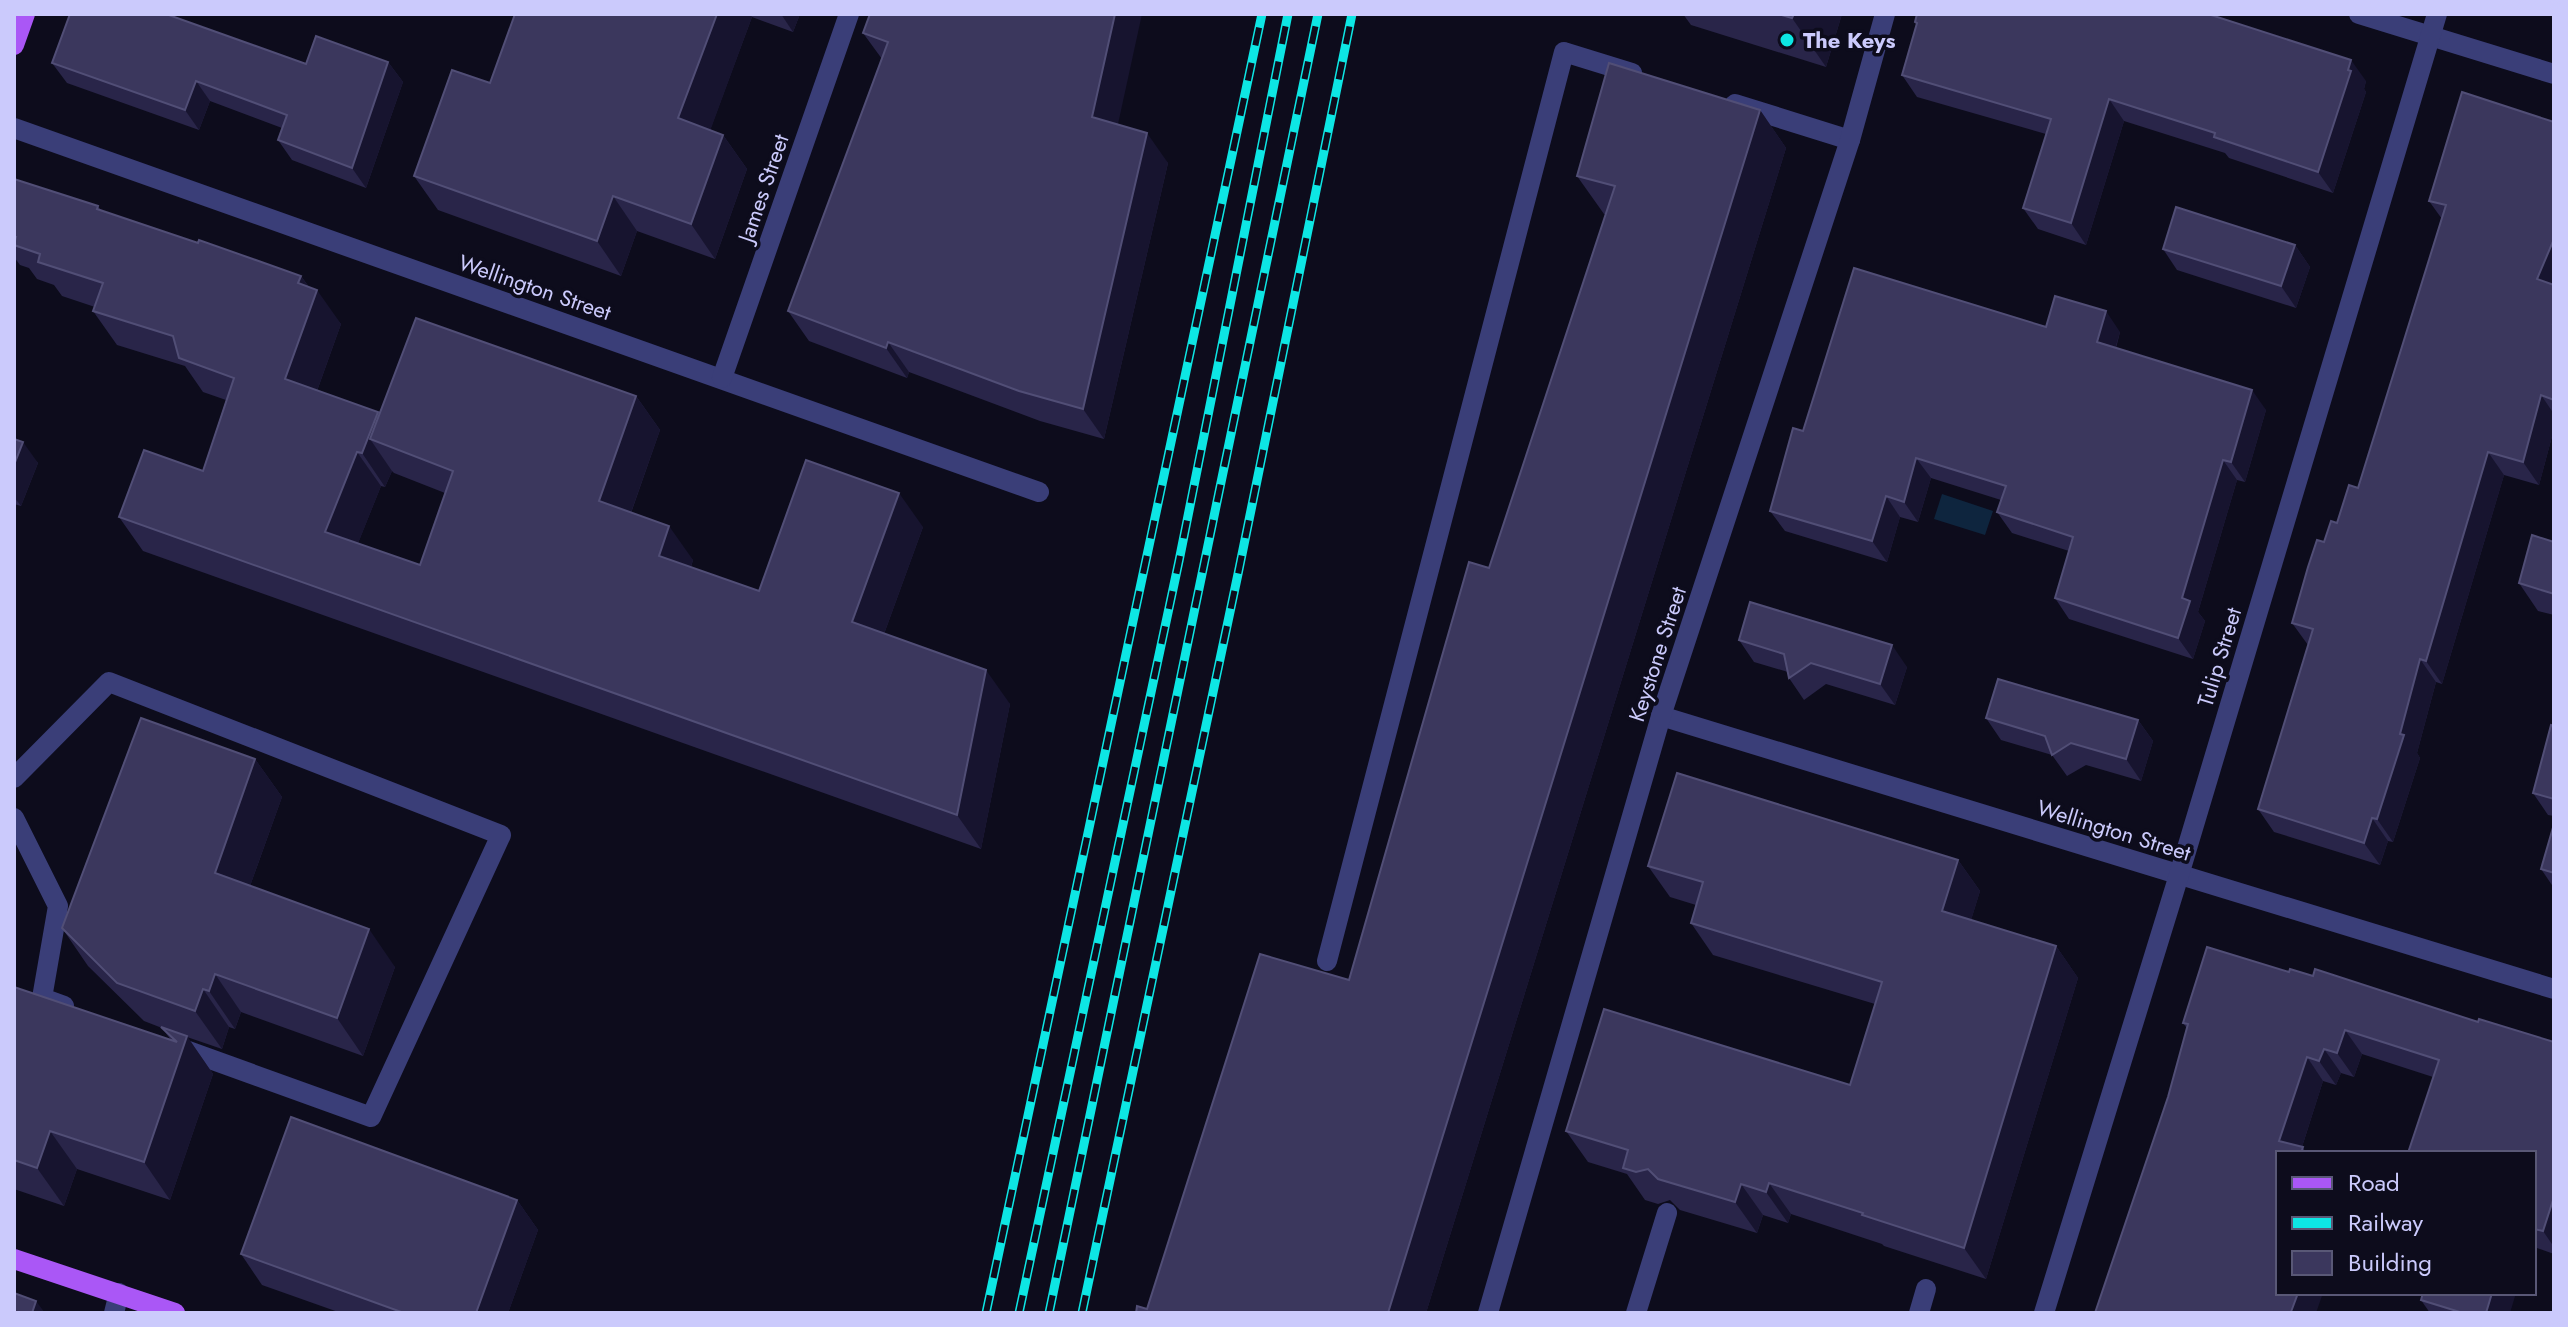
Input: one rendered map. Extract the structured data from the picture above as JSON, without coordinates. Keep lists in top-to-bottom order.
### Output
{
  "streets": {
    "street": [
      "James Street",
      "Wellington Street",
      "Keystone Street",
      "Tulip Street"
    ]
  },
  "crossings": [
    ["James Street", "Wellington Street"],
    ["Wellington Street", "Keystone Street"],
    ["Wellington Street", "Tulip Street"]
  ],
  "places": ["The Keys"],
  "legend": ["Road", "Railway", "Building"]
}
